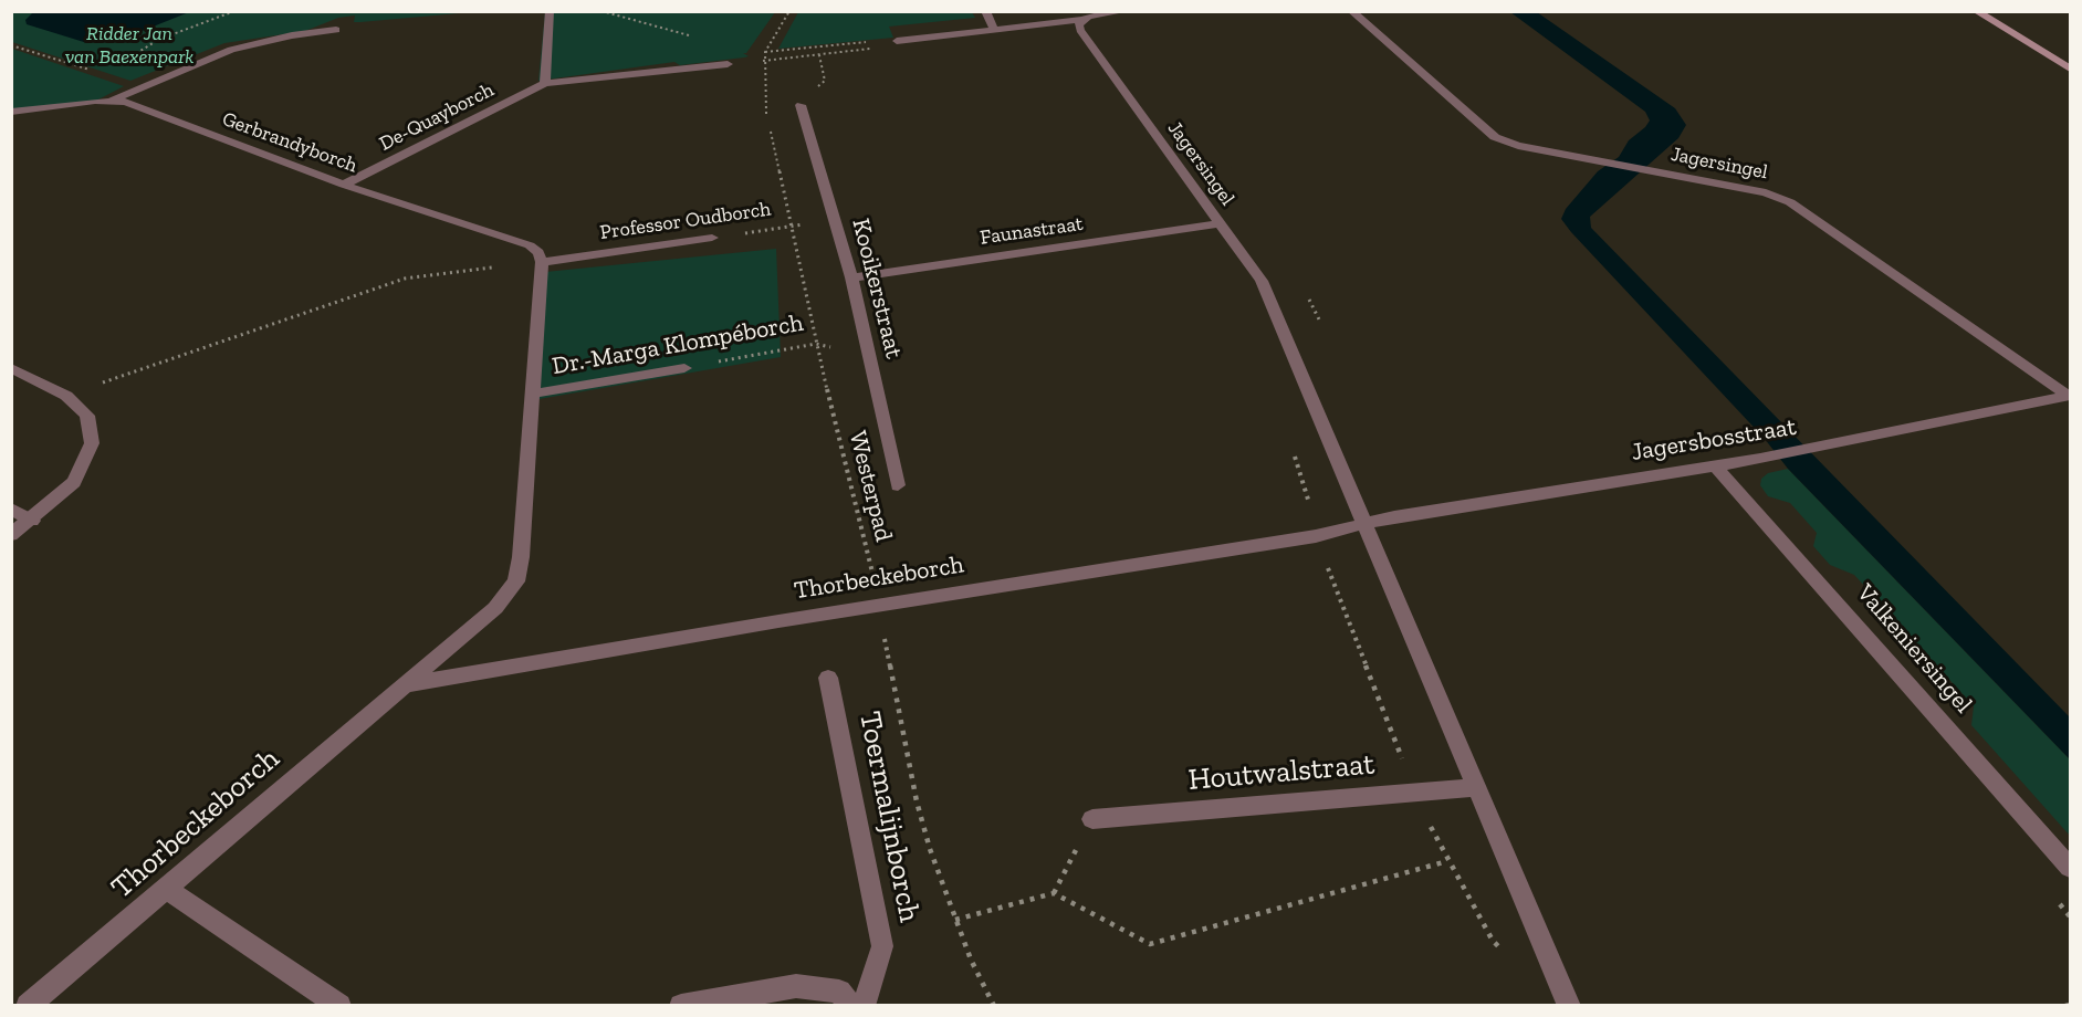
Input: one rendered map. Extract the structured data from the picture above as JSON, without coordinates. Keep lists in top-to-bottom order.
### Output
{
  "streets": {
    "street": [
      "De-Quayborch",
      "Gerbrandyborch",
      "Jagersingel",
      "Professor Oudborch",
      "Faunastraat",
      "Kooikerstraat",
      "Dr.-Marga Klompéborch",
      "Jagersbosstraat",
      "Thorbeckeborch",
      "Valkeniersingel",
      "Houtwalstraat",
      "Toermalijnborch"
    ],
    "path": ["Westerpad"]
  },
  "crossings": [
    ["De-Quayborch", "Gerbrandyborch"],
    ["Gerbrandyborch", "Professor Oudborch"],
    ["Gerbrandyborch", "Thorbeckeborch"],
    ["Jagersingel", "Faunastraat"],
    ["Jagersingel", "Jagersbosstraat"],
    ["Jagersingel", "Thorbeckeborch"],
    ["Professor Oudborch", "Kooikerstraat"],
    ["Professor Oudborch", "Westerpad"],
    ["Professor Oudborch", "Thorbeckeborch"],
    ["Faunastraat", "Kooikerstraat"],
    ["Kooikerstraat", "Dr.-Marga Klompéborch"],
    ["Dr.-Marga Klompéborch", "Westerpad"],
    ["Dr.-Marga Klompéborch", "Thorbeckeborch"],
    ["Jagersbosstraat", "Thorbeckeborch"],
    ["Jagersbosstraat", "Valkeniersingel"],
    ["Westerpad", "Thorbeckeborch"]
  ],
  "parks": ["Ridder Jan van Baexenpark"]
}
